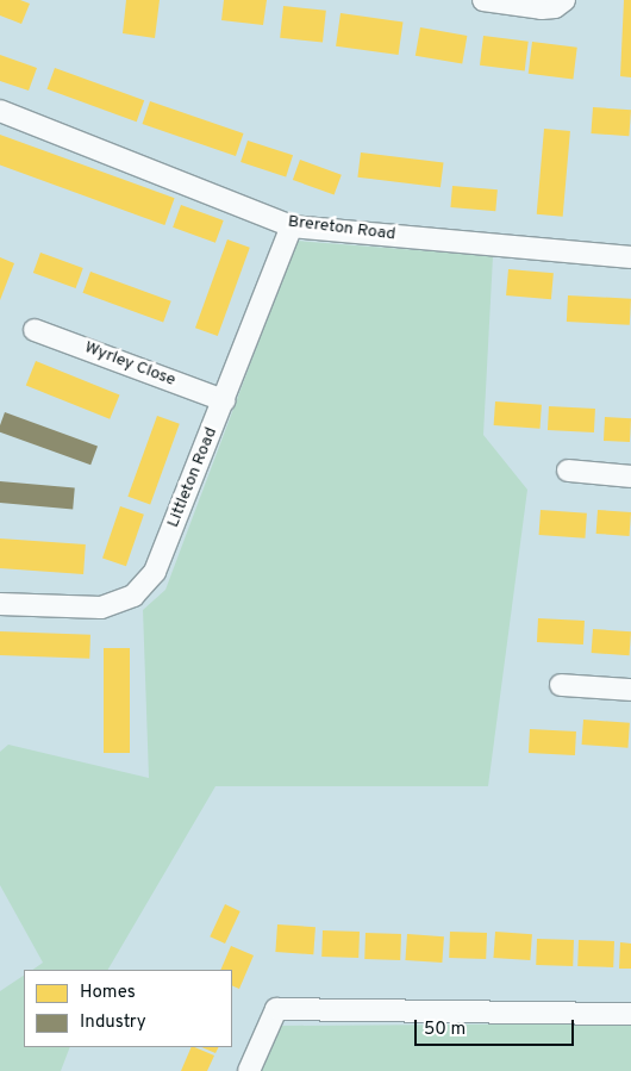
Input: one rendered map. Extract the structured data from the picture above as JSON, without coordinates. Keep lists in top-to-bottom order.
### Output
{
  "streets": {
    "street": ["Brereton Road", "Wyrley Close", "Littleton Road"]
  },
  "crossings": [
    ["Brereton Road", "Littleton Road"],
    ["Wyrley Close", "Littleton Road"]
  ],
  "legend": ["Homes", "Industry"],
  "scale_bar": "50 m"
}
